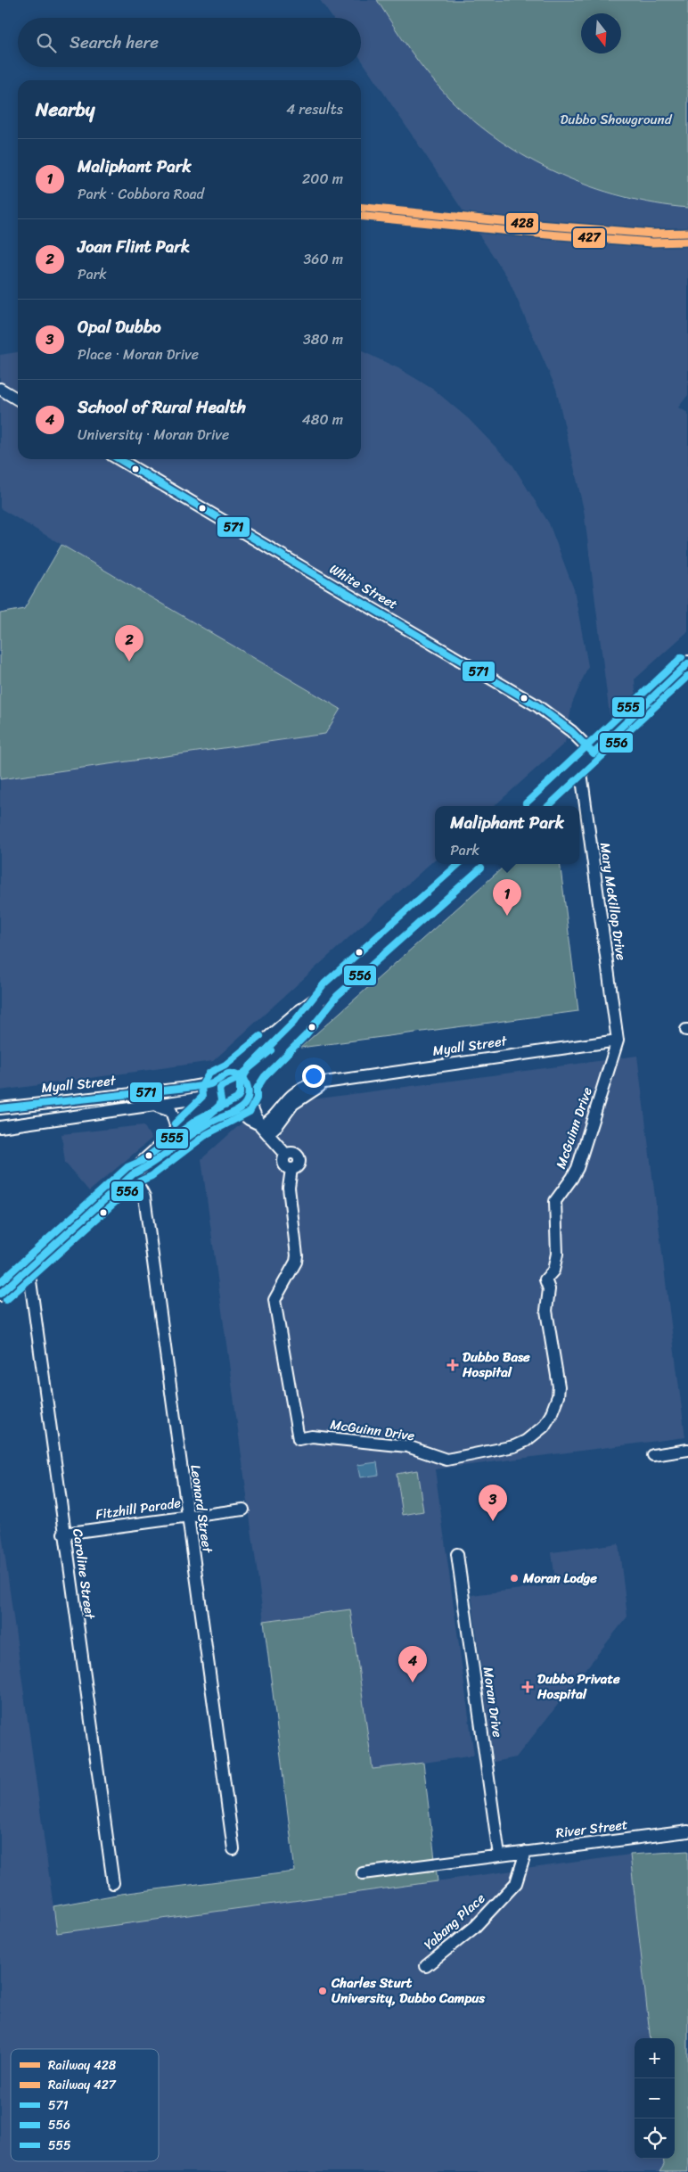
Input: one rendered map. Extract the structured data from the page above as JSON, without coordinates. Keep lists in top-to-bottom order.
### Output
{
  "streets": {
    "street": [
      "White Street",
      "Mary McKillop Drive",
      "Myall Street",
      "McGuinn Drive",
      "Fitzhill Parade",
      "Leonard Street",
      "Caroline Street",
      "Moran Drive",
      "River Street",
      "Yabang Place"
    ]
  },
  "crossings": [
    ["Mary McKillop Drive", "Myall Street"],
    ["Mary McKillop Drive", "McGuinn Drive"],
    ["Myall Street", "McGuinn Drive"],
    ["Fitzhill Parade", "Leonard Street"],
    ["Fitzhill Parade", "Caroline Street"],
    ["Moran Drive", "River Street"],
    ["River Street", "Yabang Place"]
  ],
  "parks": ["Dubbo Showground"],
  "places": {
    "health": ["Dubbo Base Hospital", "Dubbo Private Hospital"],
    "other": ["Moran Lodge", "Charles Sturt University, Dubbo Campus"]
  },
  "lines": [
    "rail line 428",
    "rail line 427",
    "transit line 571",
    "transit line 555",
    "transit line 556"
  ],
  "legend": [
    "Railway 428",
    "Railway 427",
    "571",
    "556",
    "555"
  ],
  "north": "bottom",
  "page": {
    "search": "Search here",
    "heading": ["Nearby", "4 results"],
    "list": [
      {
        "mark": "1",
        "name": "Maliphant Park",
        "note": "Park · Cobbora Road",
        "value": "200 m"
      },
      {
        "mark": "2",
        "name": "Joan Flint Park",
        "note": "Park",
        "value": "360 m"
      },
      {
        "mark": "3",
        "name": "Opal Dubbo",
        "note": "Place · Moran Drive",
        "value": "380 m"
      },
      {
        "mark": "4",
        "name": "School of Rural Health",
        "note": "University · Moran Drive",
        "value": "480 m"
      }
    ],
    "pins": [
      "2",
      "1",
      "3",
      "4"
    ],
    "popup": ["Maliphant Park", "Park"],
    "map_buttons": ["+", "−"]
  }
}
